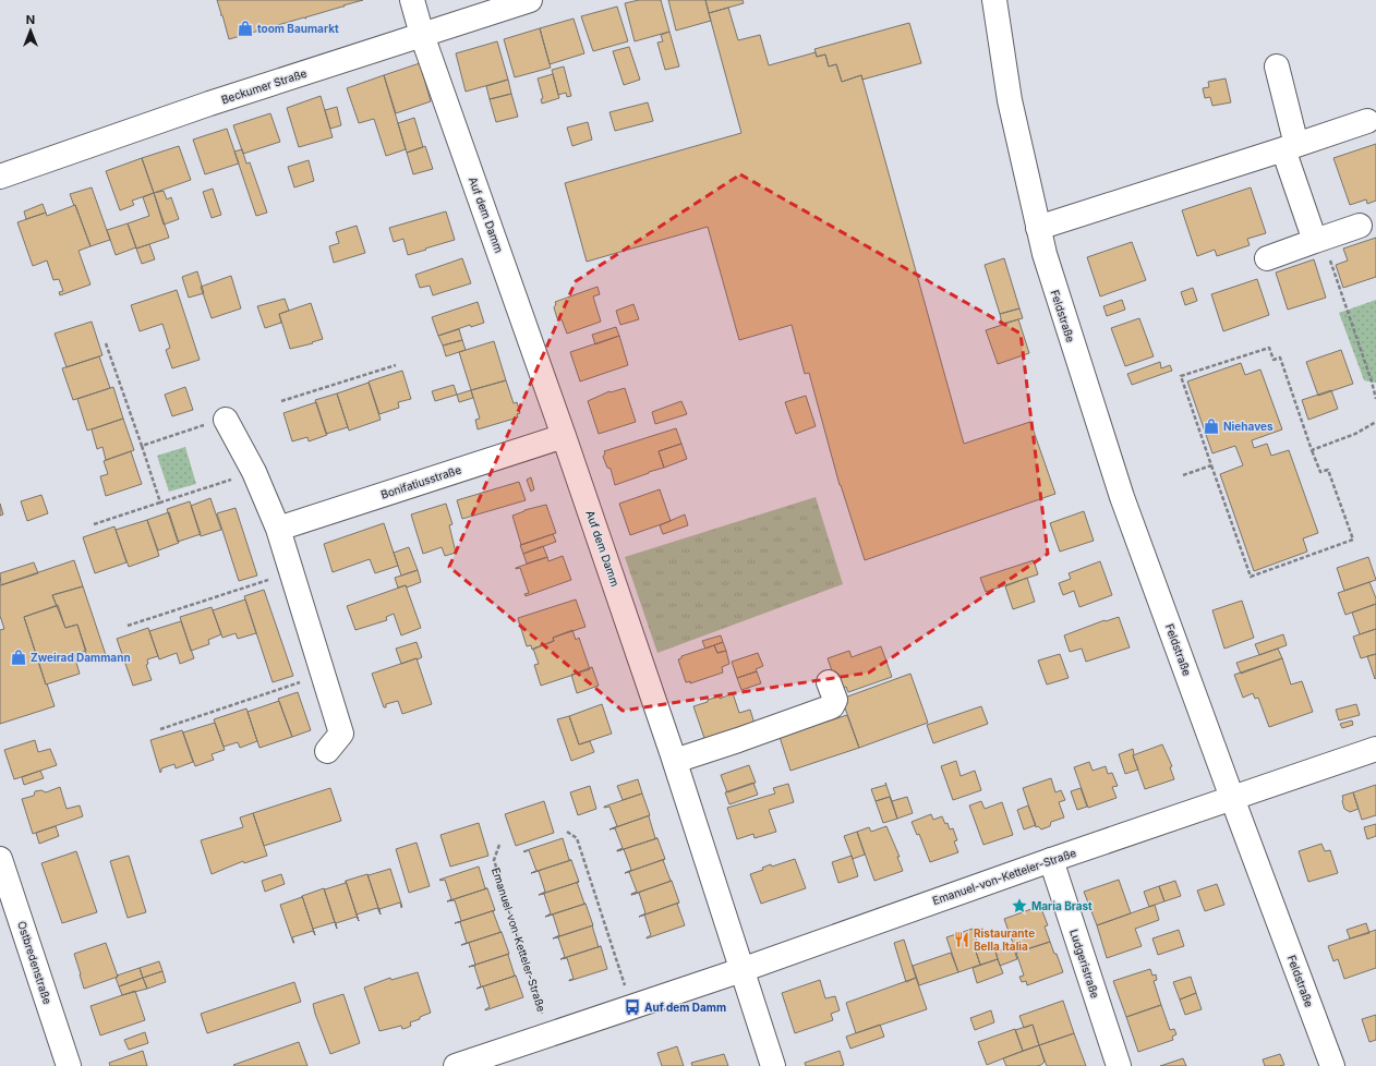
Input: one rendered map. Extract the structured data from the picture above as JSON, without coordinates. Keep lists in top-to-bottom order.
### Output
{
  "streets": {
    "street": [
      "Beckumer Straße",
      "Auf dem Damm",
      "Feldstraße",
      "Bonifatiusstraße",
      "Emanuel-von-Ketteler-Straße",
      "Ostbredenstraße",
      "Ludgeristraße"
    ]
  },
  "crossings": [
    ["Beckumer Straße", "Auf dem Damm"],
    ["Auf dem Damm", "Bonifatiusstraße"],
    ["Auf dem Damm", "Emanuel-von-Ketteler-Straße"],
    ["Feldstraße", "Emanuel-von-Ketteler-Straße"],
    ["Emanuel-von-Ketteler-Straße", "Ludgeristraße"]
  ],
  "places": {
    "shop": ["toom Baumarkt", "Niehaves", "Zweirad Dammann"],
    "place": ["Maria Brast"],
    "restaurant": ["Ristaurante Bella Italia"],
    "bus stop": ["Auf dem Damm"]
  },
  "north": "top"
}
